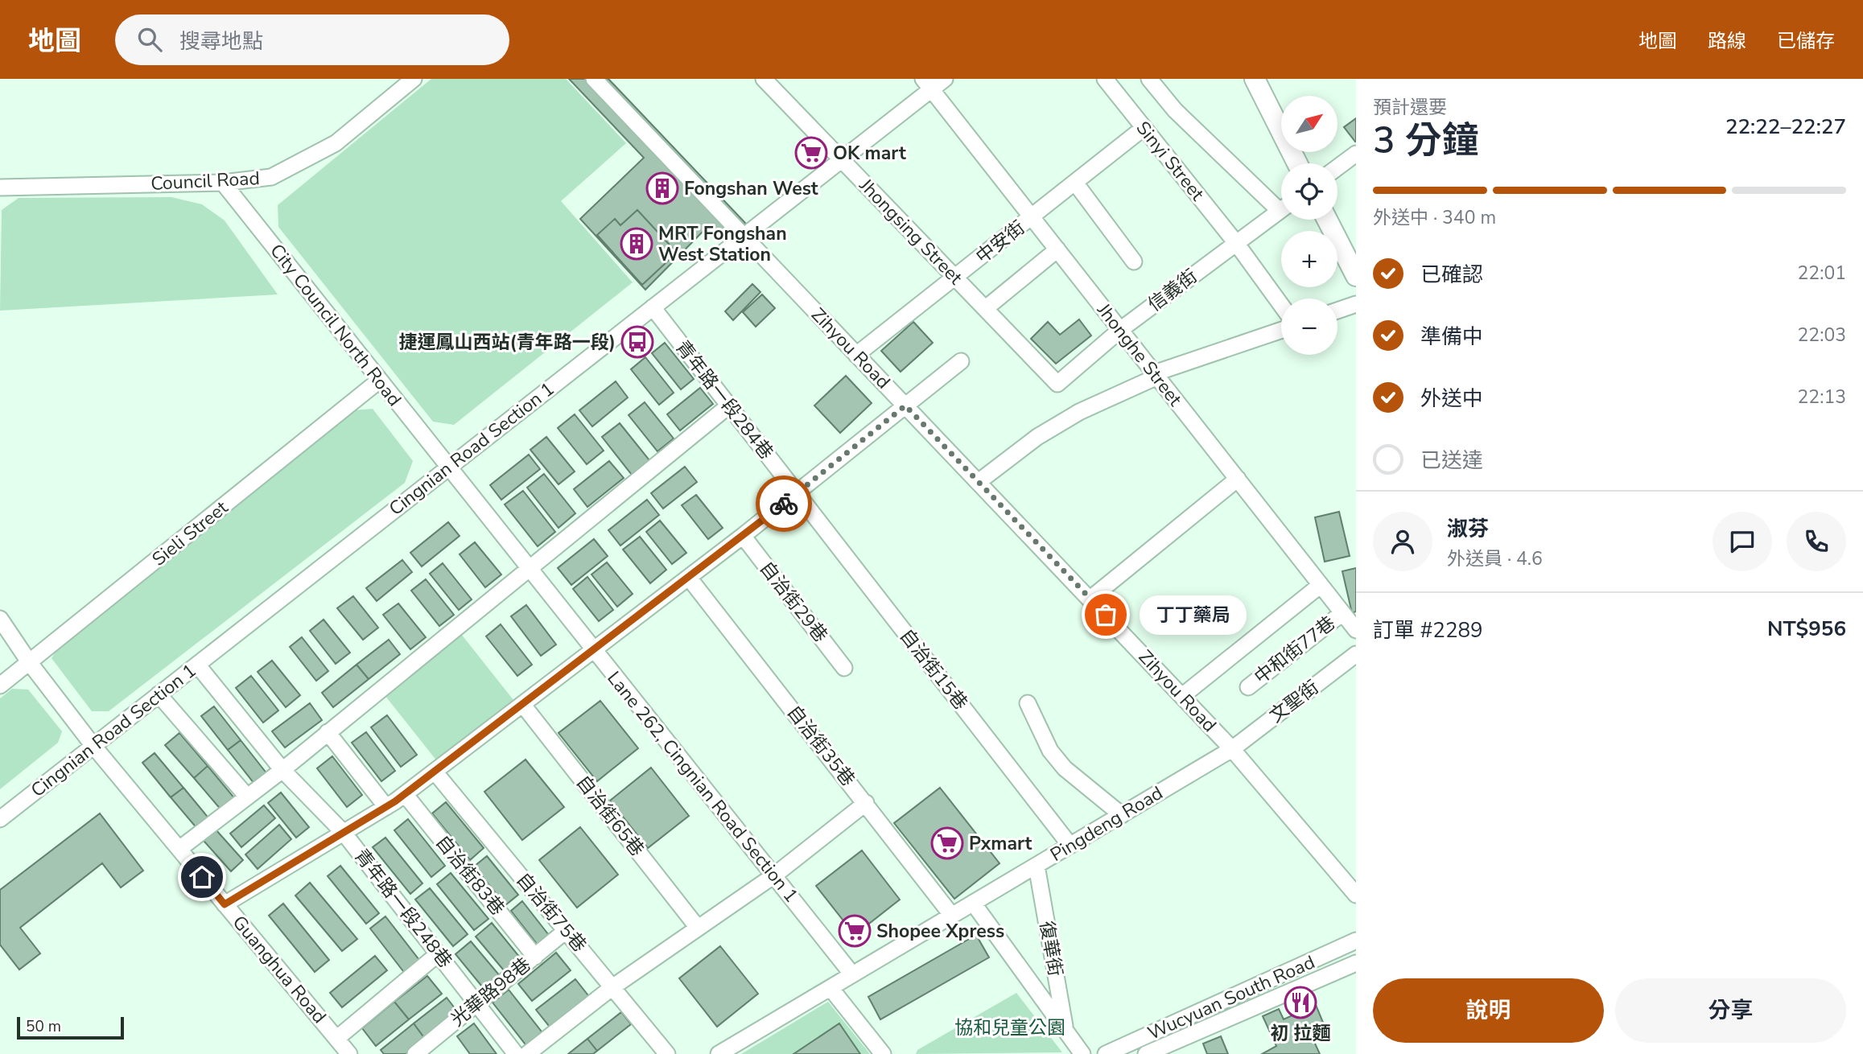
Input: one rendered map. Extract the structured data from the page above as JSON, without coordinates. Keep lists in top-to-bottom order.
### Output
{
  "streets": {
    "street": [
      "Sinyi Street",
      "Council Road",
      "Jhongsing Street",
      "中安街",
      "信義街",
      "City Council North Road",
      "Zihyou Road",
      "Jhonghe Street",
      "青年路一段284巷",
      "Cingnian Road Section 1",
      "Sieli Street",
      "自治街29巷",
      "中和街77巷",
      "自治街15巷",
      "文聖街",
      "自治街35巷",
      "Lane 262, Cingnian Road Section 1",
      "自治街65巷",
      "Pingdeng Road",
      "自治街83巷",
      "青年路一段248巷",
      "自治街75巷",
      "復華街",
      "Guanghua Road",
      "光華路98巷",
      "Wucyuan South Road"
    ]
  },
  "crossings": [
    ["Sinyi Street", "中安街"],
    ["Sinyi Street", "信義街"],
    ["Council Road", "City Council North Road"],
    ["Jhongsing Street", "中安街"],
    ["Jhongsing Street", "信義街"],
    ["Jhongsing Street", "Cingnian Road Section 1"],
    ["中安街", "Zihyou Road"],
    ["中安街", "Jhonghe Street"],
    ["信義街", "Jhonghe Street"],
    ["City Council North Road", "Cingnian Road Section 1"],
    ["City Council North Road", "Sieli Street"],
    ["City Council North Road", "Lane 262, Cingnian Road Section 1"],
    ["Zihyou Road", "Cingnian Road Section 1"],
    ["Zihyou Road", "文聖街"],
    ["Zihyou Road", "Pingdeng Road"],
    ["Jhonghe Street", "Cingnian Road Section 1"],
    ["Jhonghe Street", "中和街77巷"],
    ["青年路一段284巷", "Cingnian Road Section 1"],
    ["青年路一段284巷", "自治街15巷"],
    ["Cingnian Road Section 1", "Lane 262, Cingnian Road Section 1"],
    ["Cingnian Road Section 1", "青年路一段248巷"],
    ["Cingnian Road Section 1", "Guanghua Road"],
    ["Sieli Street", "Guanghua Road"],
    ["自治街15巷", "Pingdeng Road"],
    ["文聖街", "Pingdeng Road"],
    ["自治街35巷", "Pingdeng Road"],
    ["Lane 262, Cingnian Road Section 1", "Pingdeng Road"],
    ["Pingdeng Road", "復華街"],
    ["自治街83巷", "光華路98巷"],
    ["青年路一段248巷", "光華路98巷"],
    ["自治街75巷", "光華路98巷"]
  ],
  "parks": ["協和兒童公園"],
  "places": {
    "supermarket": ["OK mart", "Pxmart", "Shopee Xpress"],
    "building": ["Fongshan West", "MRT Fongshan West Station"],
    "bus stop": ["捷運鳳山西站(青年路一段)"],
    "other": ["丁丁藥局"],
    "restaurant": ["初 拉麵"]
  },
  "scale_bar": "50 m",
  "north": "top right",
  "page": {
    "header": "地圖",
    "search": "搜尋地點",
    "nav": ["地圖", "路線", "已儲存"],
    "heading": ["3 分鐘", "預計還要", "22:22–22:27"],
    "panel": [
      "淑芬",
      "外送員 · 4.6",
      "訂單 #2289",
      "NT$956"
    ],
    "map_buttons": ["+", "−"],
    "bar": "外送中 · 340 m",
    "list": [
      ["已確認", "22:01"],
      ["準備中", "22:03"],
      ["外送中", "22:13"],
      "已送達"
    ],
    "bubble": "丁丁藥局",
    "buttons": ["說明", "分享"],
    "scale": "50 m"
  }
}
